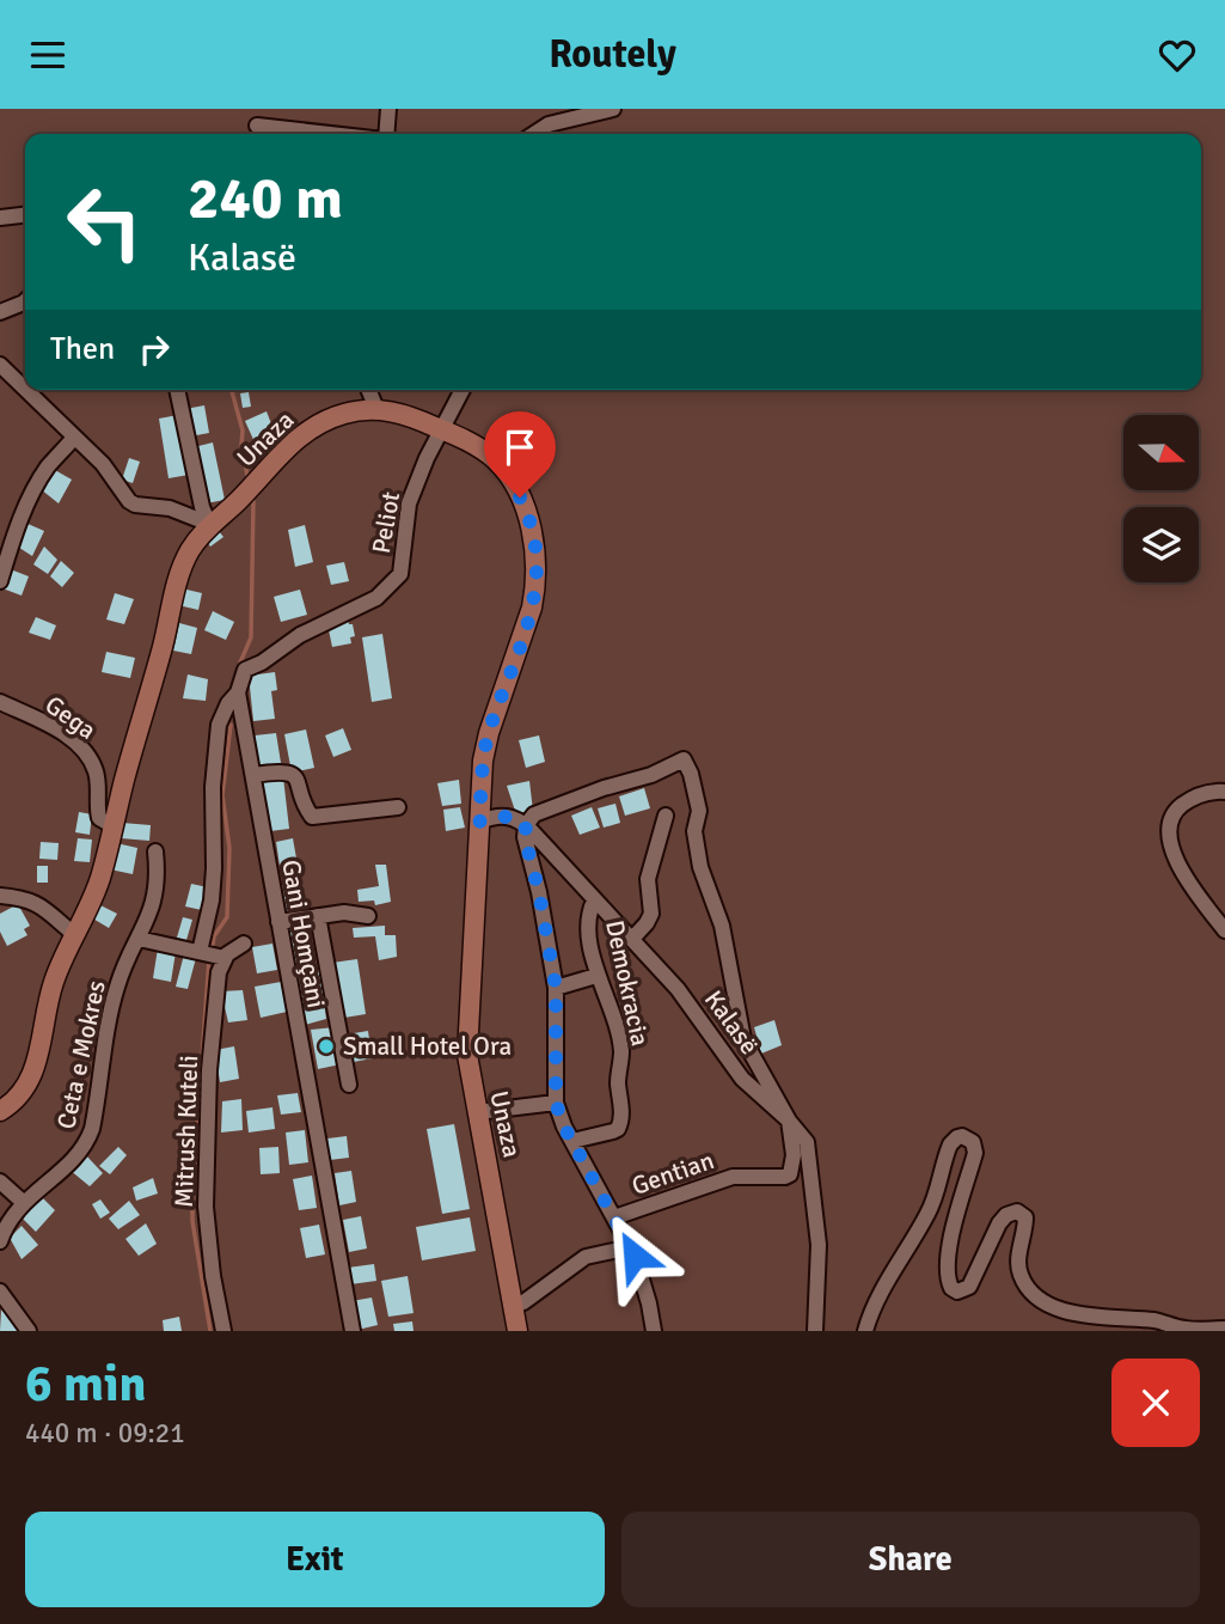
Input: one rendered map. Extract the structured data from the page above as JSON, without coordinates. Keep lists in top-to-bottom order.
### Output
{
  "streets": {
    "main road": ["Unaza"],
    "street": [
      "Peliot",
      "Gega",
      "Gani Homçani",
      "Demokracia",
      "Kalasë",
      "Ceta e Mokres",
      "Mitrush Kuteli",
      "Gentian"
    ]
  },
  "crossings": [
    ["Unaza", "Peliot"],
    ["Unaza", "Gega"],
    ["Peliot", "Gani Homçani"],
    ["Demokracia", "Kalasë"],
    ["Kalasë", "Gentian"]
  ],
  "places": ["Small Hotel Ora"],
  "north": "right",
  "page": {
    "header": "Routely",
    "turn": ["240 m", "Kalasë"],
    "then": "Then",
    "heading": ["6 min", "440 m · 09:21"],
    "buttons": ["Exit", "Share"]
  }
}
